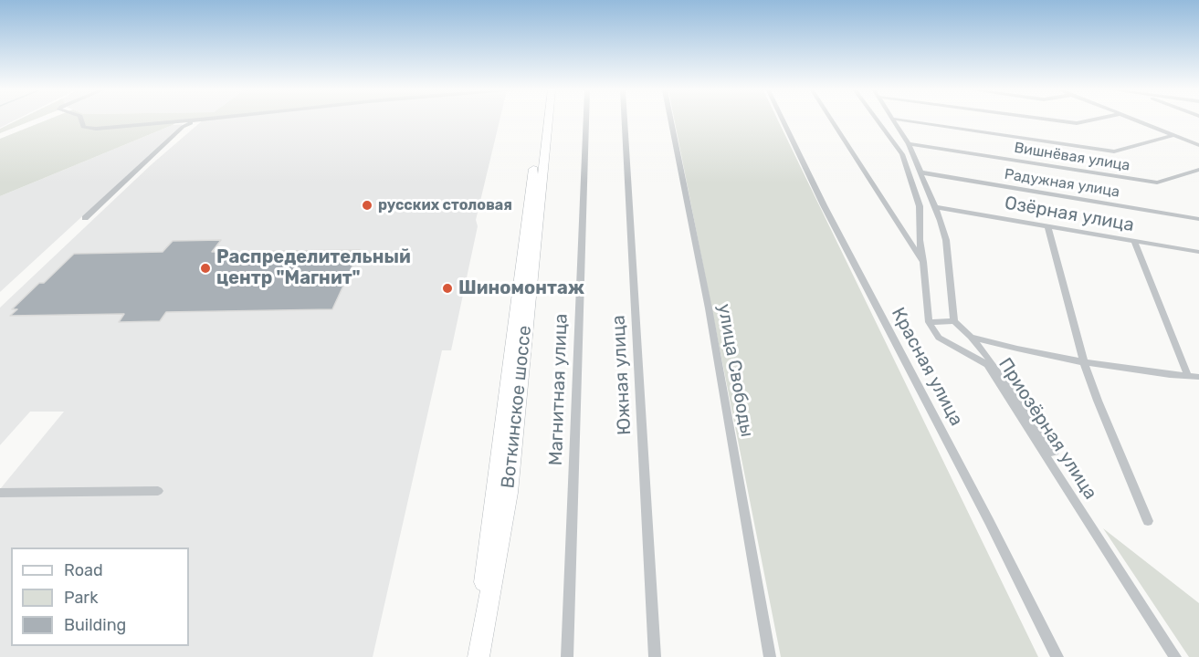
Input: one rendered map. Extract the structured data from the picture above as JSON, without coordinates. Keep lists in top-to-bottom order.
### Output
{
  "streets": {
    "main road": ["Воткинское шоссе"],
    "street": [
      "Вишнёвая улица",
      "Радужная улица",
      "Озёрная улица",
      "Красная улица",
      "улица Свободы",
      "Южная улица",
      "Магнитная улица",
      "Приозёрная улица"
    ]
  },
  "places": ["русских столовая", "Распределительный центр \"Магнит\"", "Шиномонтаж"],
  "legend": ["Road", "Park", "Building"]
}
